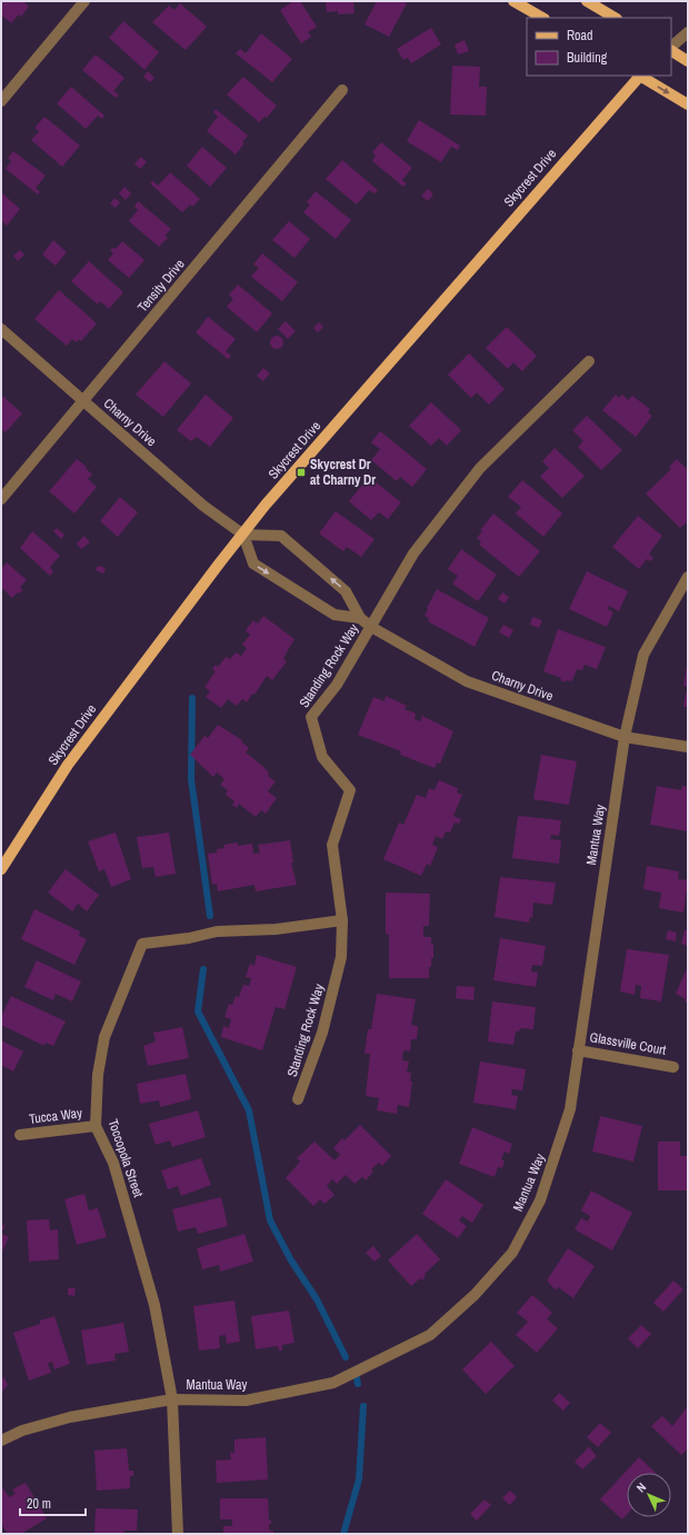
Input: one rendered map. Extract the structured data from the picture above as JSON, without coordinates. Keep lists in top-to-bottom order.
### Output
{
  "streets": {
    "main road": ["Skycrest Drive"],
    "street": [
      "Tensity Drive",
      "Charny Drive",
      "Standing Rock Way",
      "Mantua Way",
      "Glassville Court",
      "Tucca Way",
      "Toccopola Street"
    ]
  },
  "crossings": [
    ["Skycrest Drive", "Charny Drive"],
    ["Tensity Drive", "Charny Drive"],
    ["Charny Drive", "Standing Rock Way"],
    ["Charny Drive", "Mantua Way"],
    ["Standing Rock Way", "Toccopola Street"],
    ["Mantua Way", "Glassville Court"],
    ["Mantua Way", "Toccopola Street"],
    ["Tucca Way", "Toccopola Street"]
  ],
  "places": {
    "transit": ["Skycrest Dr at Charny Dr"]
  },
  "legend": ["Road", "Building"],
  "scale_bar": "20 m",
  "north": "top left"
}
